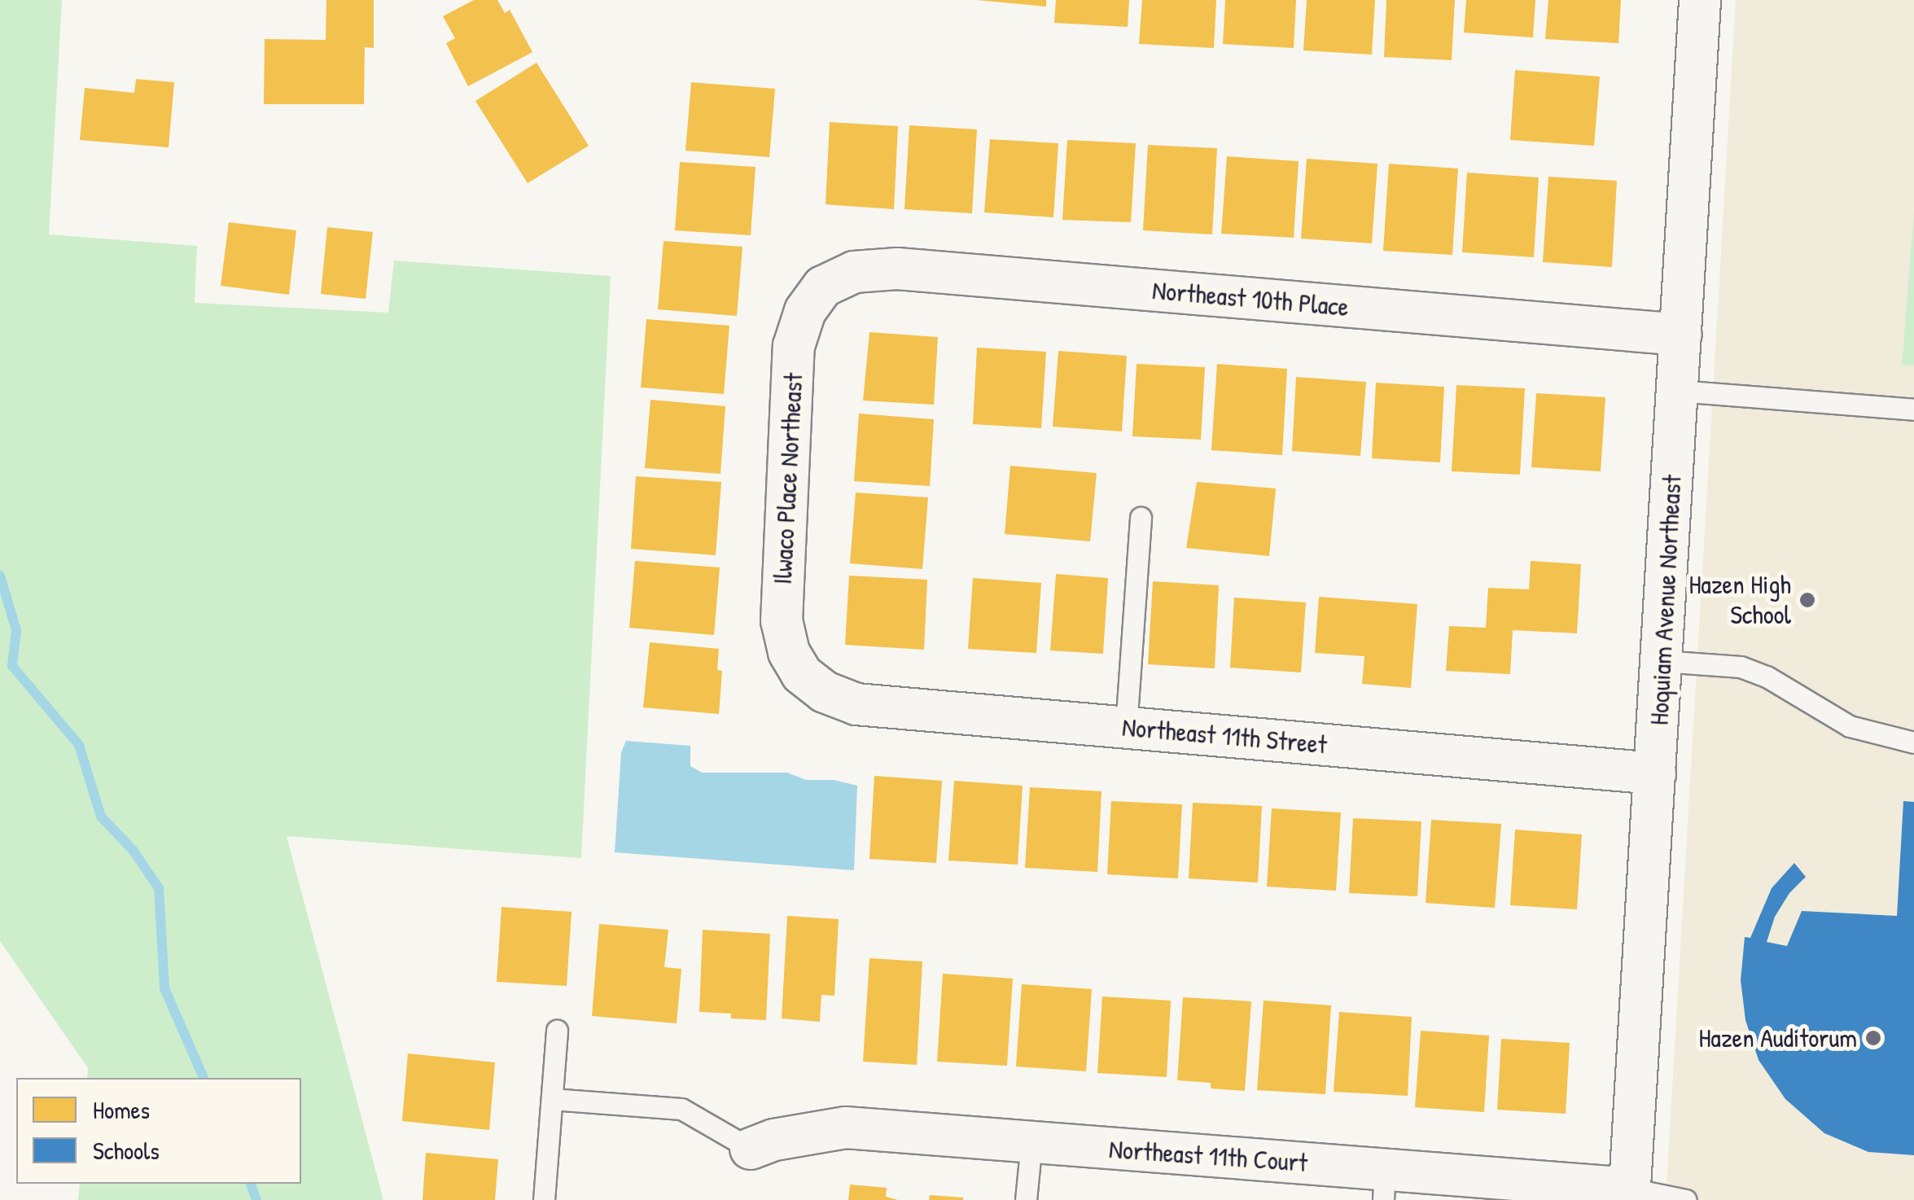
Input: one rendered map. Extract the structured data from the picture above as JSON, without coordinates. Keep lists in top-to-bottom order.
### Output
{
  "streets": {
    "street": [
      "Northeast 10th Place",
      "Ilwaco Place Northeast",
      "Hoquiam Avenue Northeast",
      "Northeast 11th Street",
      "Northeast 11th Court"
    ]
  },
  "crossings": [
    ["Northeast 10th Place", "Ilwaco Place Northeast"],
    ["Northeast 10th Place", "Hoquiam Avenue Northeast"],
    ["Ilwaco Place Northeast", "Northeast 11th Street"],
    ["Hoquiam Avenue Northeast", "Northeast 11th Street"],
    ["Hoquiam Avenue Northeast", "Northeast 11th Court"]
  ],
  "places": ["Hazen High School", "Hazen Auditorum"],
  "legend": ["Homes", "Schools"]
}
